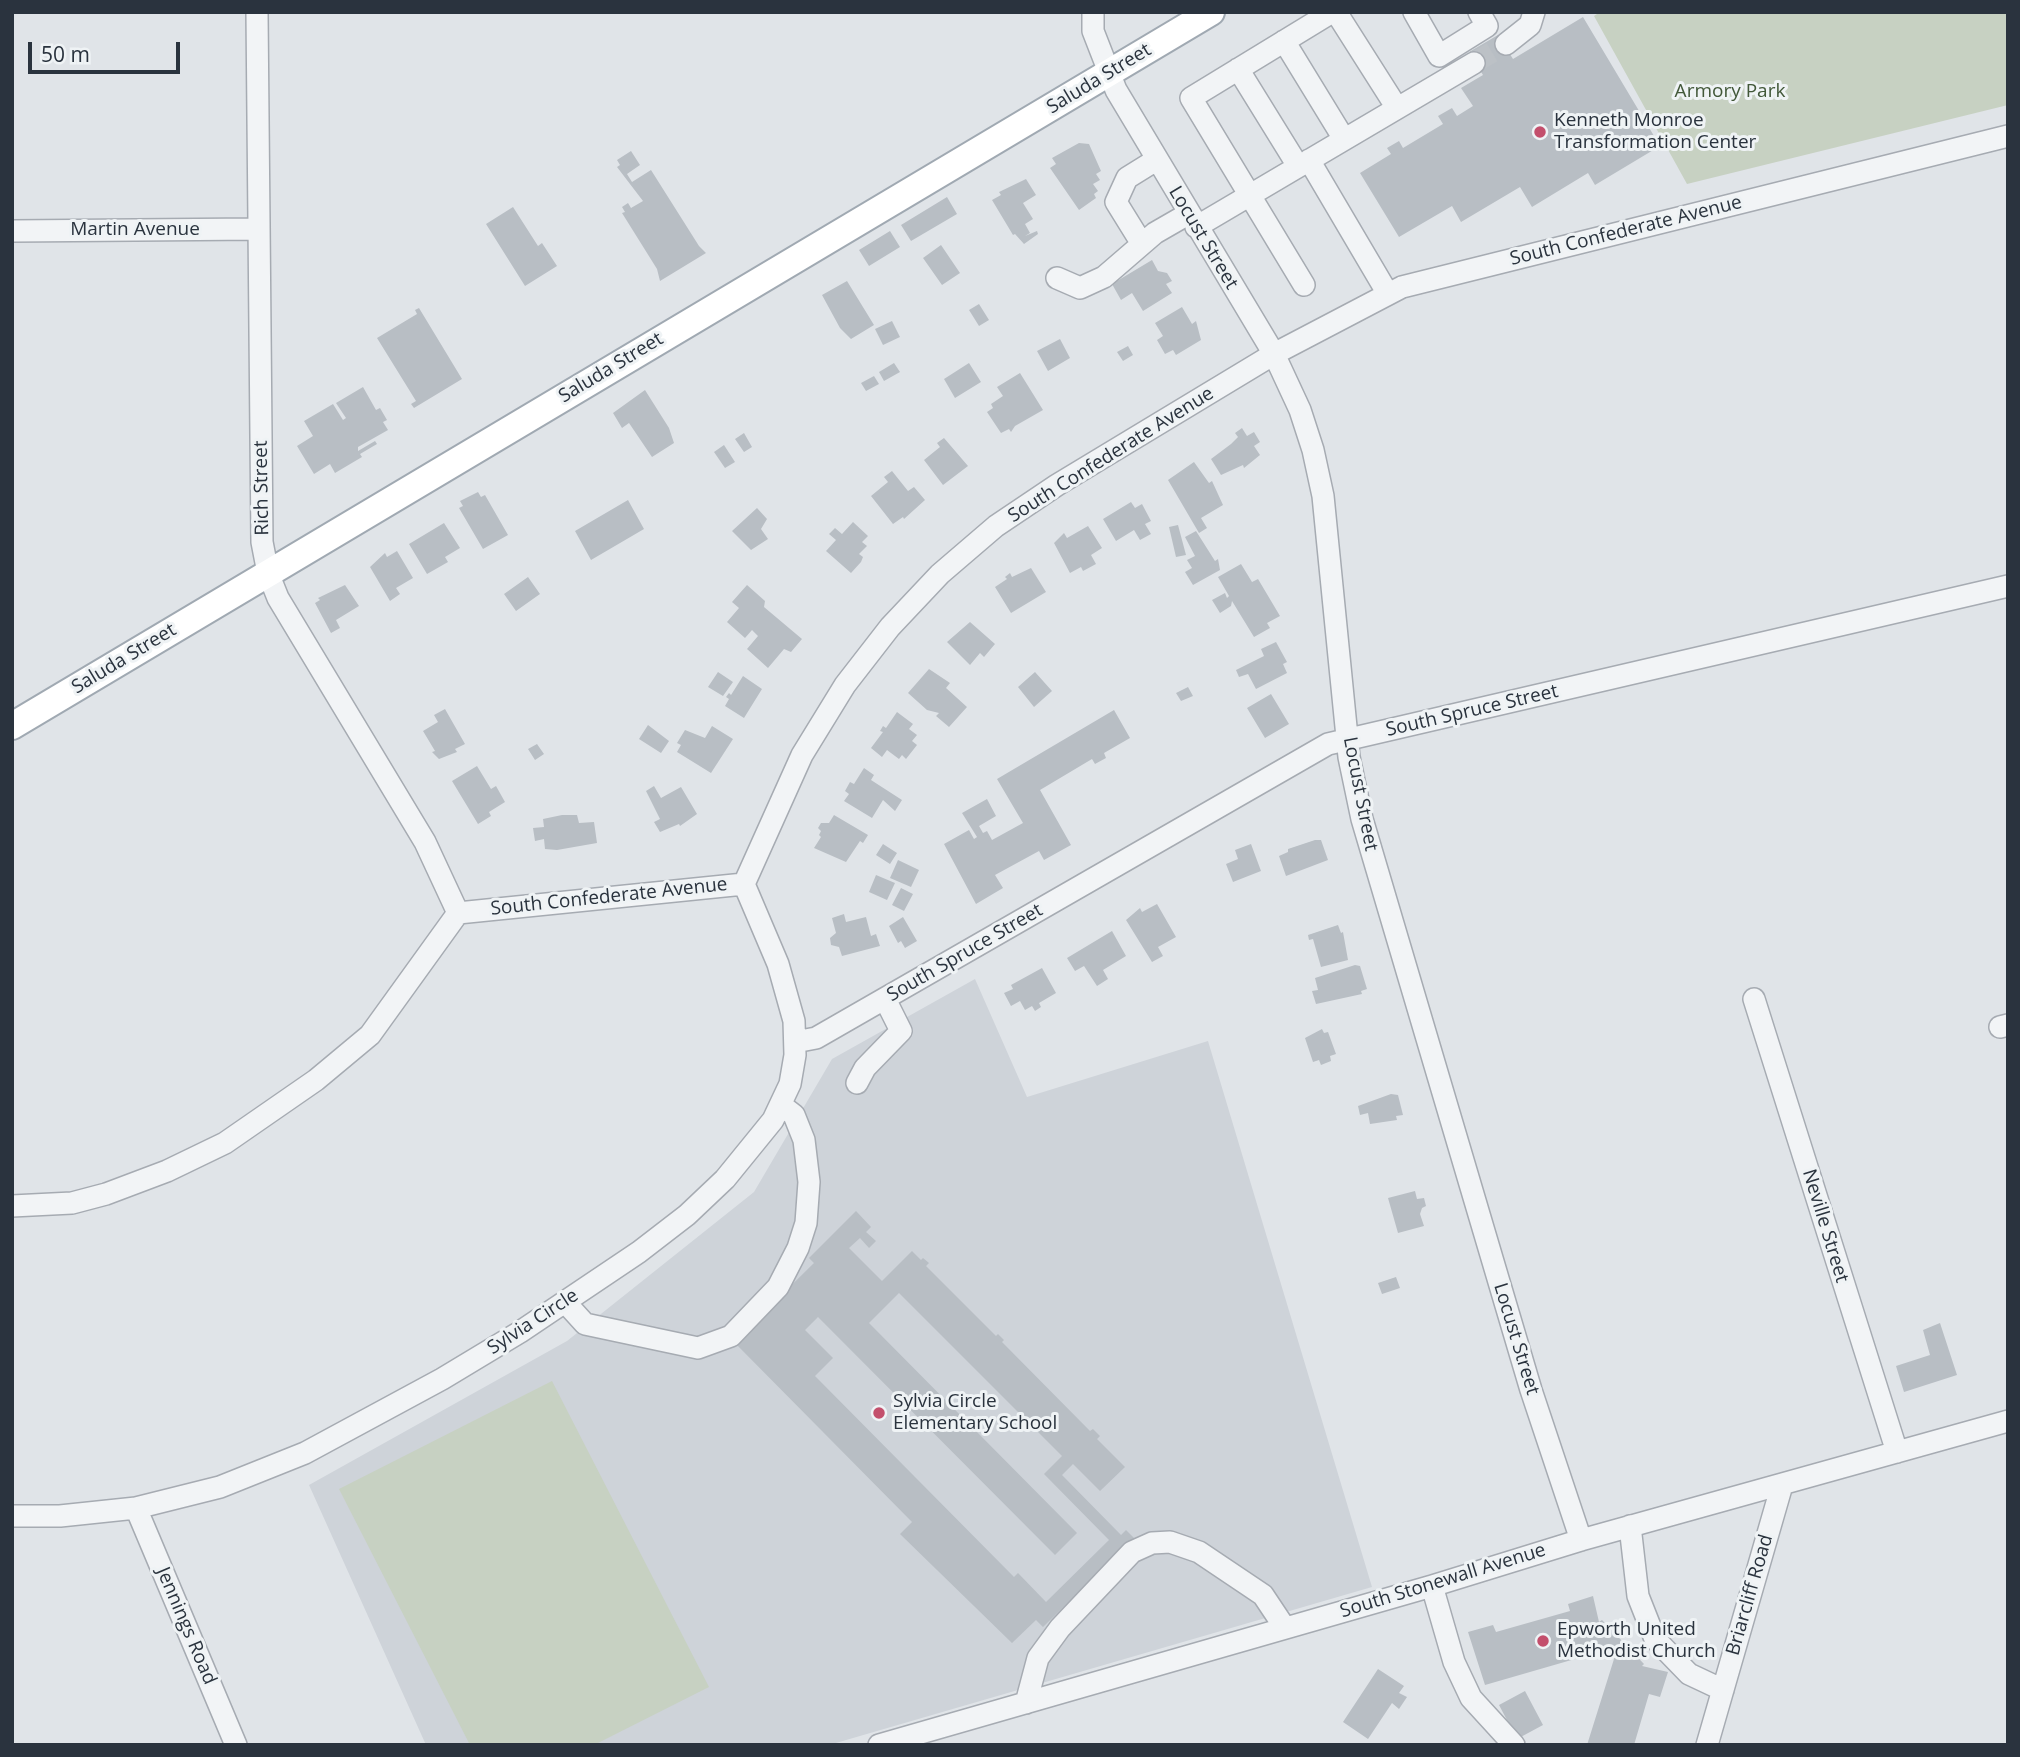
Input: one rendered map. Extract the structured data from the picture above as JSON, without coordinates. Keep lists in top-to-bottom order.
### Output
{
  "streets": {
    "main road": ["Saluda Street"],
    "street": [
      "Martin Avenue",
      "South Confederate Avenue",
      "Locust Street",
      "Rich Street",
      "South Spruce Street",
      "Neville Street",
      "Sylvia Circle",
      "South Stonewall Avenue",
      "Briarcliff Road",
      "Jennings Road"
    ]
  },
  "crossings": [
    ["Saluda Street", "Locust Street"],
    ["Saluda Street", "Rich Street"],
    ["Martin Avenue", "Rich Street"],
    ["South Confederate Avenue", "Locust Street"],
    ["South Confederate Avenue", "Rich Street"],
    ["South Confederate Avenue", "Sylvia Circle"],
    ["Locust Street", "South Spruce Street"],
    ["Locust Street", "South Stonewall Avenue"],
    ["South Spruce Street", "Sylvia Circle"],
    ["Neville Street", "South Stonewall Avenue"],
    ["Sylvia Circle", "Jennings Road"],
    ["South Stonewall Avenue", "Briarcliff Road"]
  ],
  "parks": ["Armory Park"],
  "places": ["Kenneth Monroe Transformation Center", "Sylvia Circle Elementary School", "Epworth United Methodist Church"],
  "scale_bar": "50 m"
}
